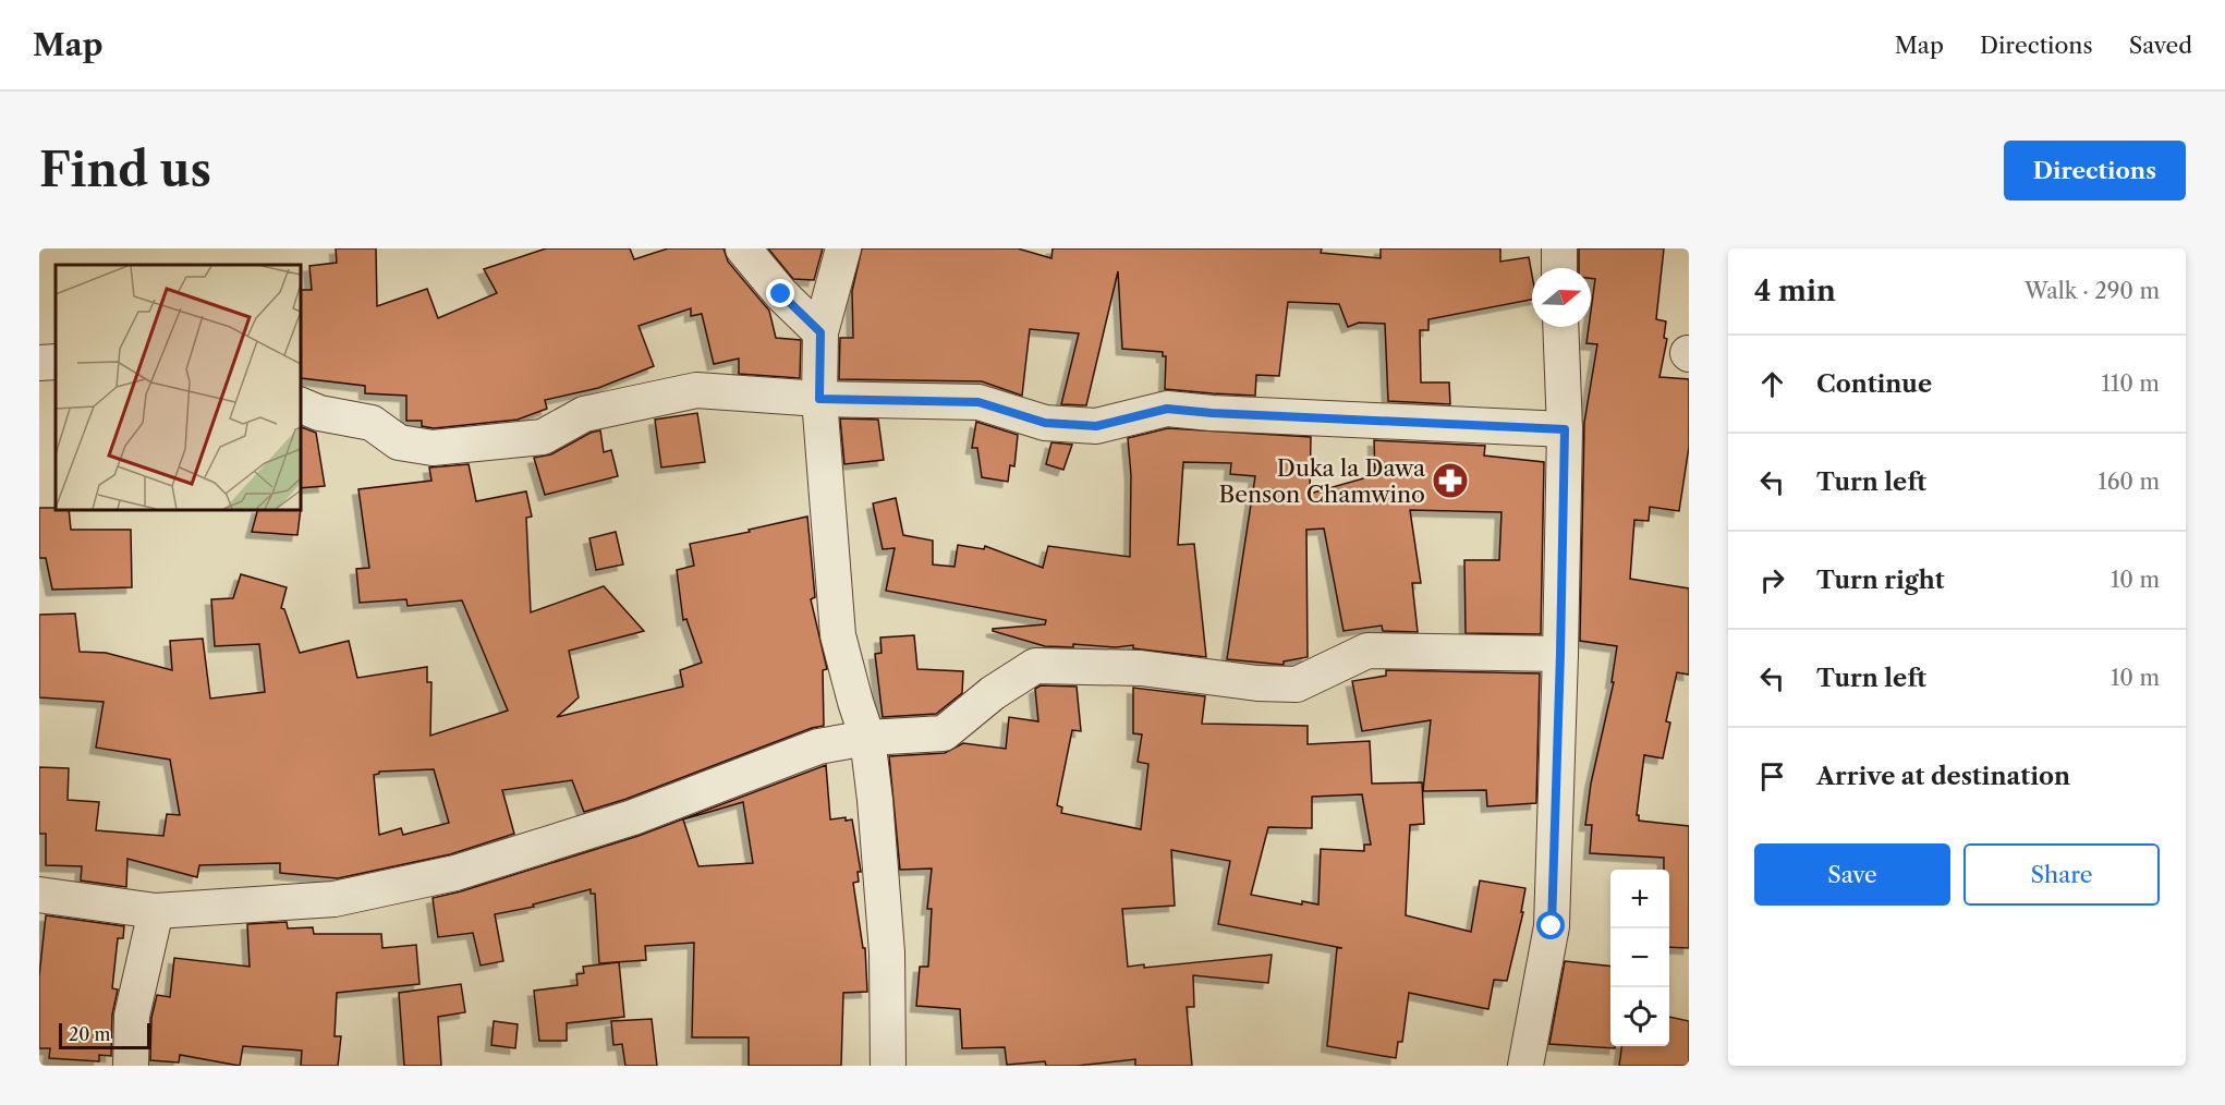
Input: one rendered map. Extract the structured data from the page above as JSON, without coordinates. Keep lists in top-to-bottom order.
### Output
{
  "places": {
    "pharmacy": ["Duka la Dawa Benson Chamwino"]
  },
  "scale_bar": "20 m",
  "north": "right",
  "page": {
    "header": "Map",
    "nav": ["Map", "Directions", "Saved"],
    "buttons": [
      "Directions",
      ["Save", "Share"]
    ],
    "title": "Find us",
    "heading": ["4 min", "Walk · 290 m"],
    "list": [
      ["Continue", "110 m"],
      ["Turn left", "160 m"],
      ["Turn right", "10 m"],
      ["Turn left", "10 m"],
      "Arrive at destination"
    ],
    "map_buttons": ["+", "−"],
    "scale": "20 m"
  }
}
